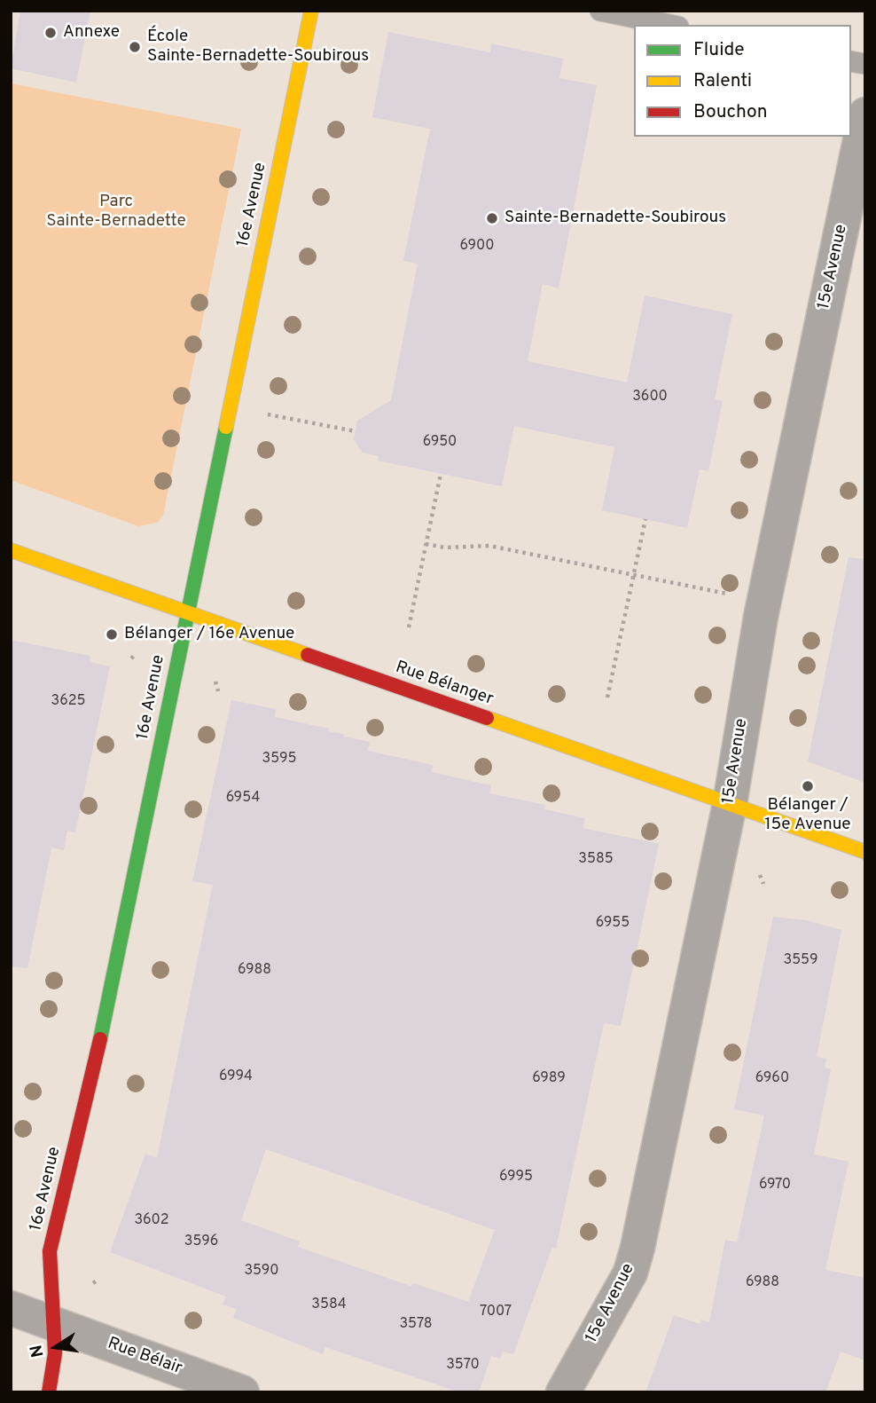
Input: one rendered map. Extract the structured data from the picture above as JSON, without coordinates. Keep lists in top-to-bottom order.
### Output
{
  "streets": {
    "street": [
      "16e Avenue",
      "15e Avenue",
      "Rue Bélanger",
      "Rue Bélair"
    ]
  },
  "crossings": [
    ["16e Avenue", "Rue Bélanger"],
    ["16e Avenue", "Rue Bélair"],
    ["15e Avenue", "Rue Bélanger"]
  ],
  "parks": ["Parc Sainte-Bernadette"],
  "places": [
    "Annexe",
    "École Sainte-Bernadette-Soubirous",
    "Sainte-Bernadette-Soubirous",
    "Bélanger / 16e Avenue",
    "Bélanger / 15e Avenue"
  ],
  "house_numbers": [
    "6900",
    "3600",
    "6950",
    "3625",
    "3595",
    "6954",
    "3585",
    "6955",
    "3559",
    "6988",
    "6994",
    "6989",
    "6960",
    "6995",
    "6970",
    "3602",
    "3596",
    "3590",
    "6988",
    "3584",
    "7007",
    "3578",
    "3570"
  ],
  "legend": ["Fluide", "Ralenti", "Bouchon"],
  "north": "left"
}
